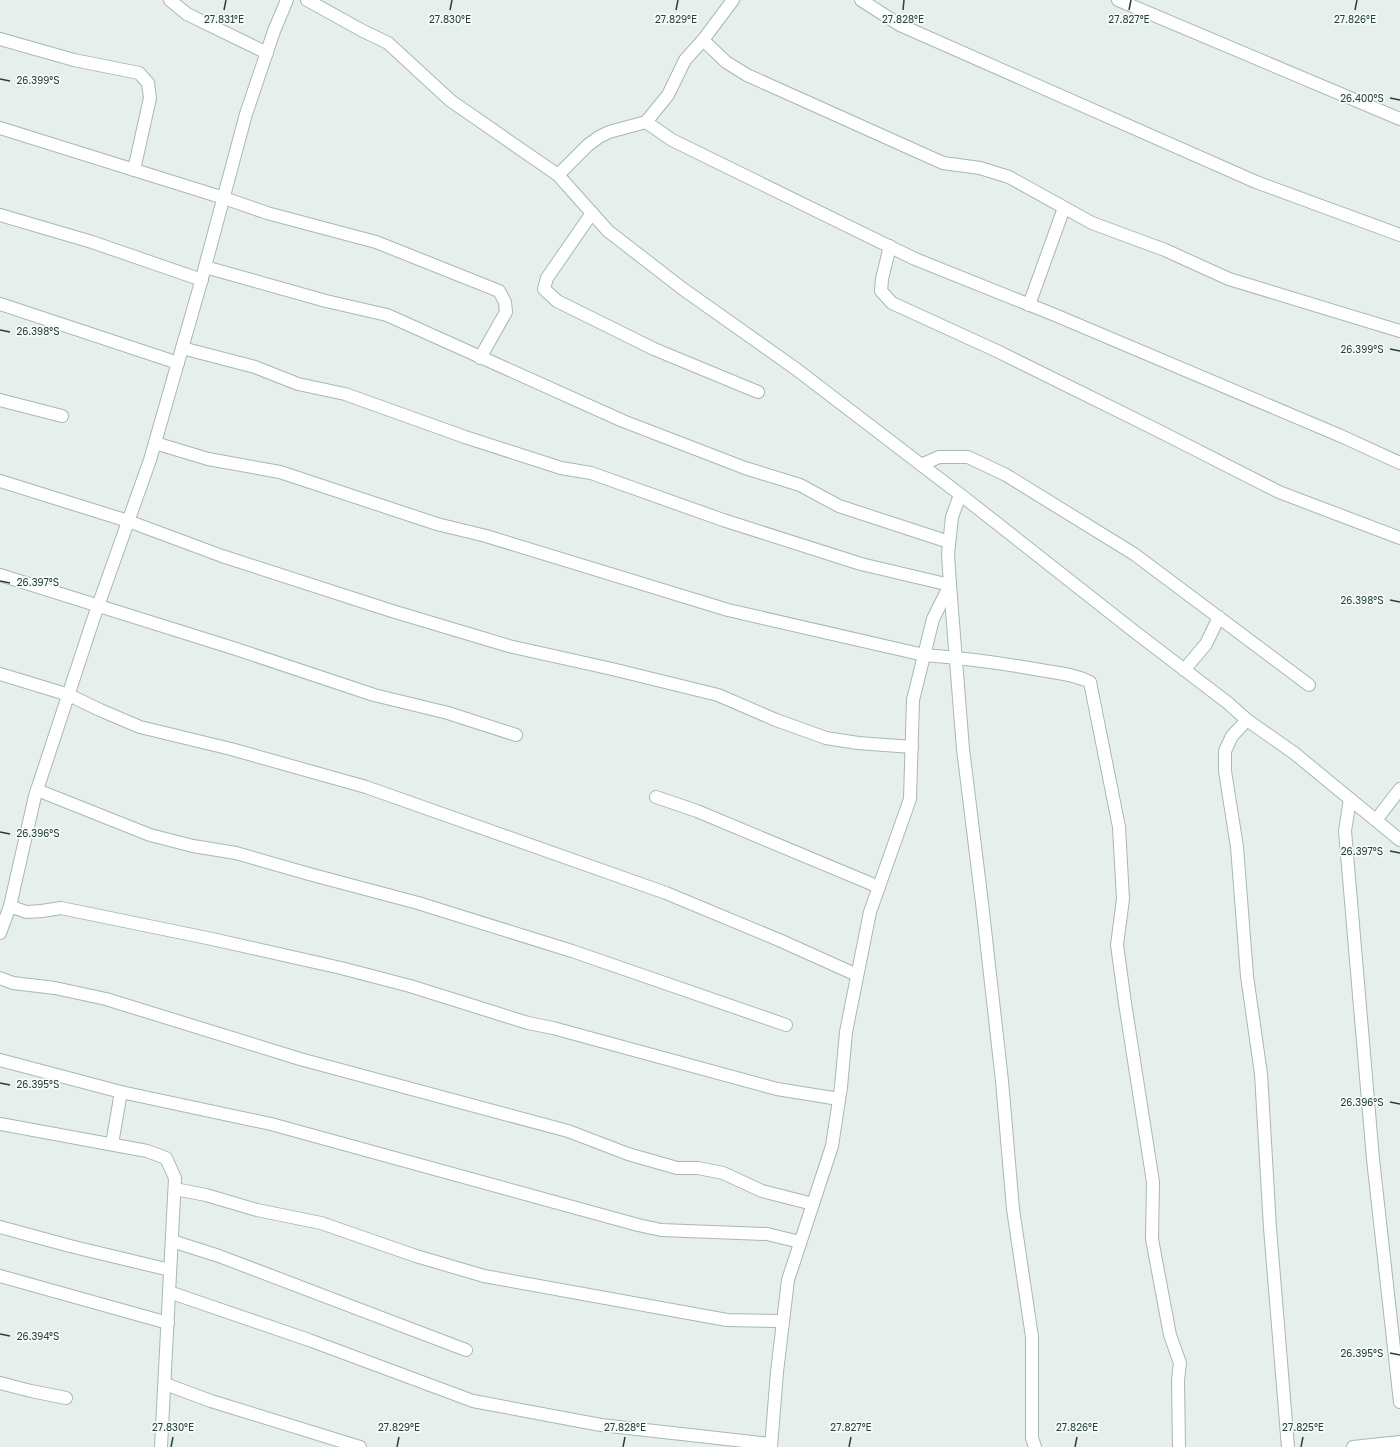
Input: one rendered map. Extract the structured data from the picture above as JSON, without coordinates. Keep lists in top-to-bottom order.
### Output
{
  "coordinates": [
    "27.830°E",
    "27.829°E",
    "27.828°E",
    "27.827°E",
    "27.826°E",
    "27.831°E",
    "26.399°S",
    "26.400°S",
    "26.398°S",
    "26.397°S",
    "26.396°S",
    "26.395°S",
    "26.394°S",
    "27.825°E"
  ]
}
